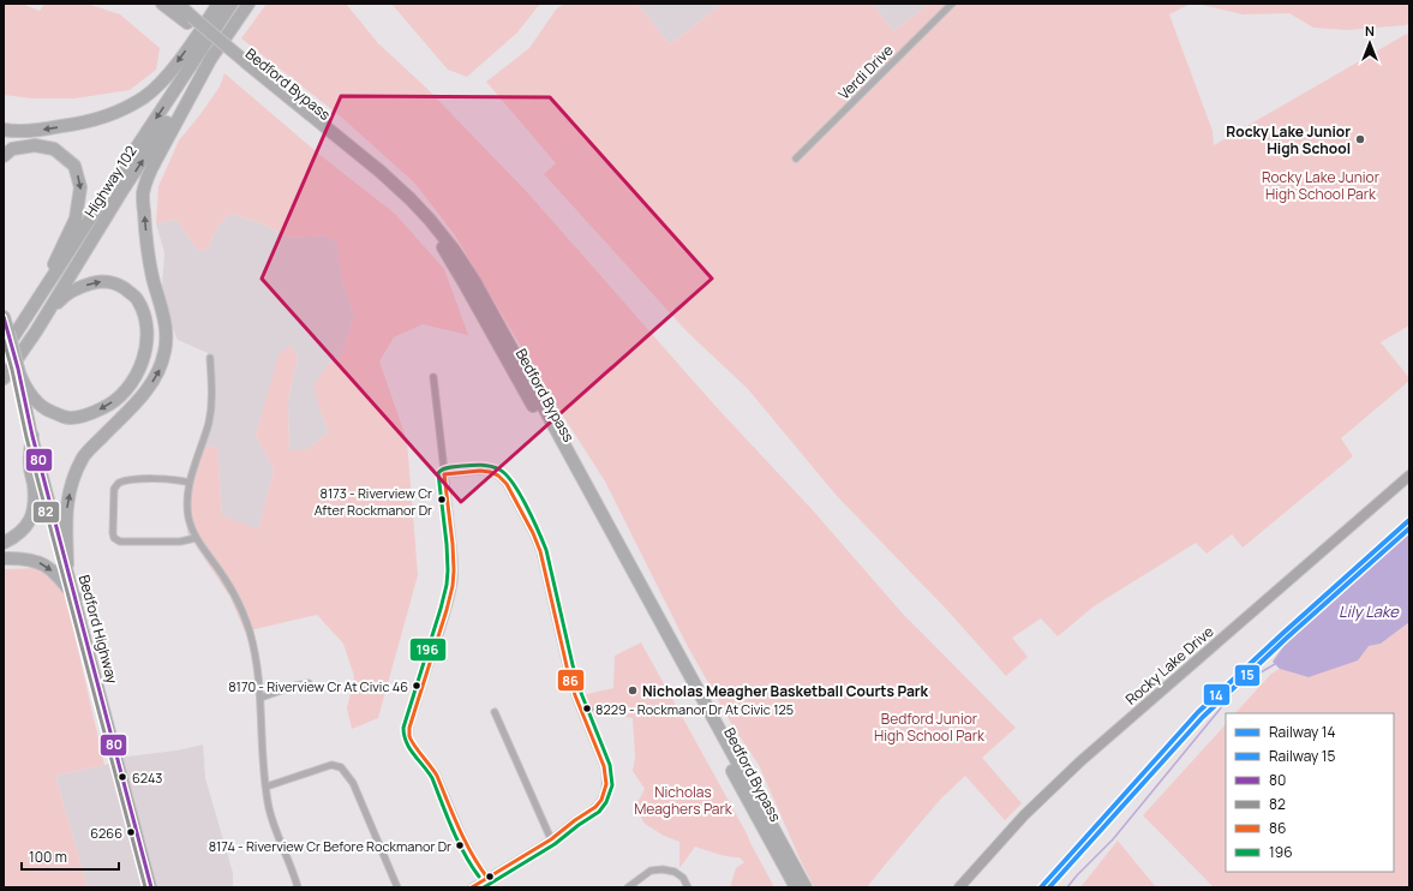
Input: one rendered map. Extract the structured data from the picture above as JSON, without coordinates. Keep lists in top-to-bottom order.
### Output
{
  "streets": {
    "highway": ["Bedford Bypass", "Highway 102"],
    "main road": ["Bedford Highway", "Rocky Lake Drive"],
    "street": ["Verdi Drive"]
  },
  "water": ["Lily Lake"],
  "parks": ["Rocky Lake Junior High School Park", "Bedford Junior High School Park", "Nicholas Meaghers Park"],
  "places": [
    "Rocky Lake Junior High School",
    "8173 - Riverview Cr After Rockmanor Dr",
    "8170 - Riverview Cr At Civic 46",
    "Nicholas Meagher Basketball Courts Park",
    "8229 - Rockmanor Dr At Civic 125",
    "6243",
    "6266",
    "8174 - Riverview Cr Before Rockmanor Dr"
  ],
  "lines": [
    "transit line 80",
    "transit line 82",
    "transit line 196",
    "transit line 86",
    "rail line 14",
    "rail line 15"
  ],
  "legend": [
    "Railway 14",
    "Railway 15",
    "80",
    "82",
    "86",
    "196"
  ],
  "scale_bar": "100 m",
  "north": "top"
}
